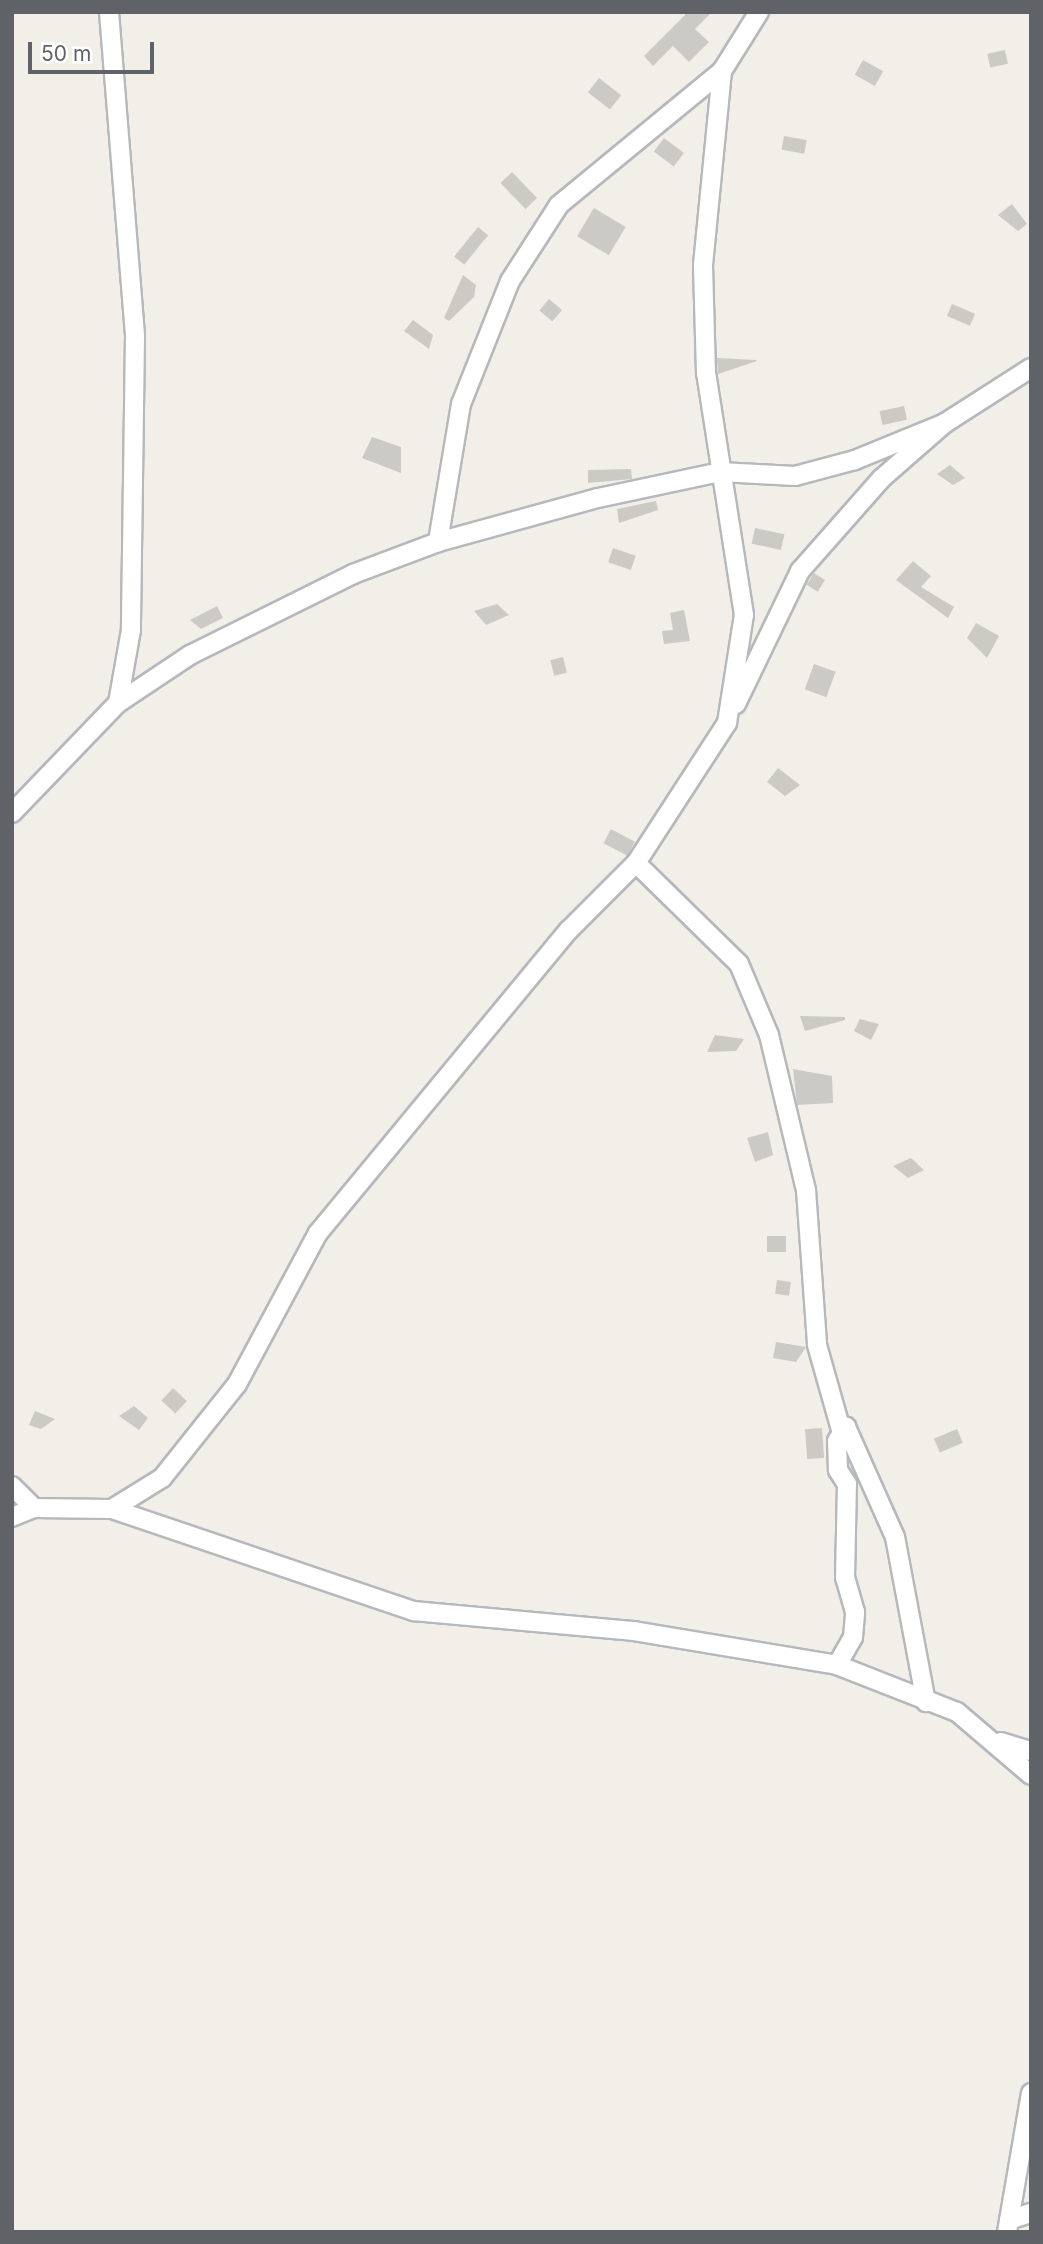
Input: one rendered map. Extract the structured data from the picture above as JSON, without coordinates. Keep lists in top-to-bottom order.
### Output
{
  "scale_bar": "50 m"
}
